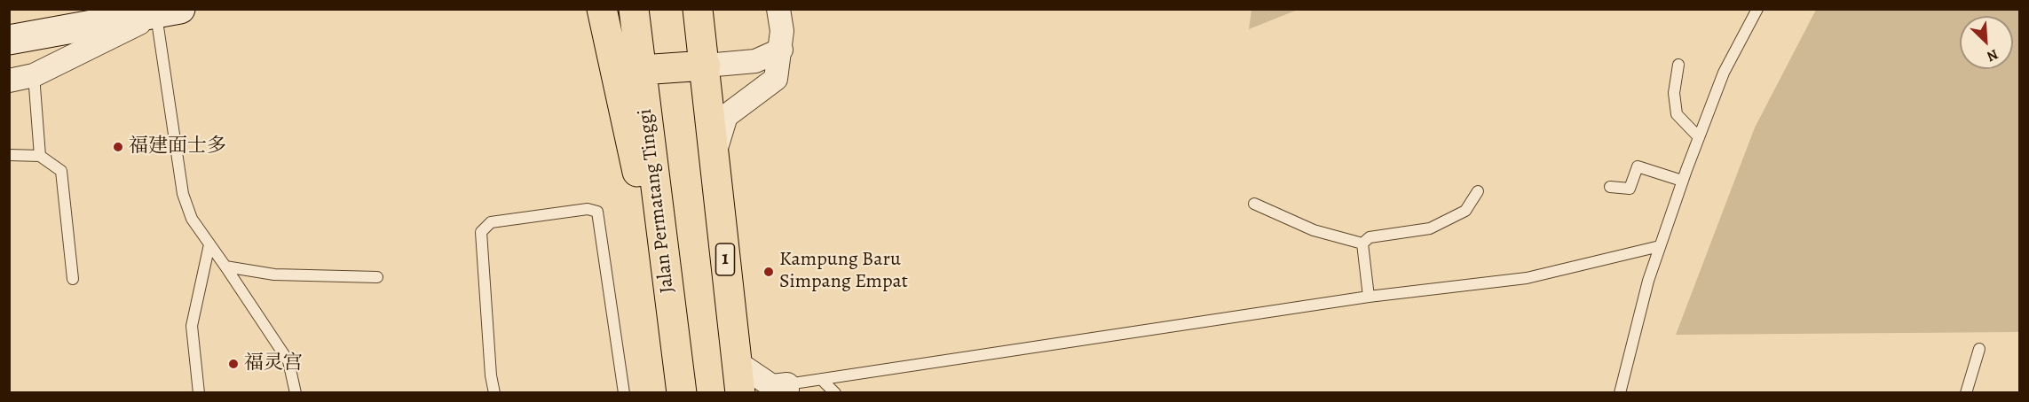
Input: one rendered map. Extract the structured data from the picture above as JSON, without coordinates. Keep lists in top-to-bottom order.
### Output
{
  "streets": {
    "highway": ["Jalan Permatang Tinggi", "1"]
  },
  "places": ["福建面士多", "Kampung Baru Simpang Empat", "福灵宫"],
  "north": "bottom right"
}
